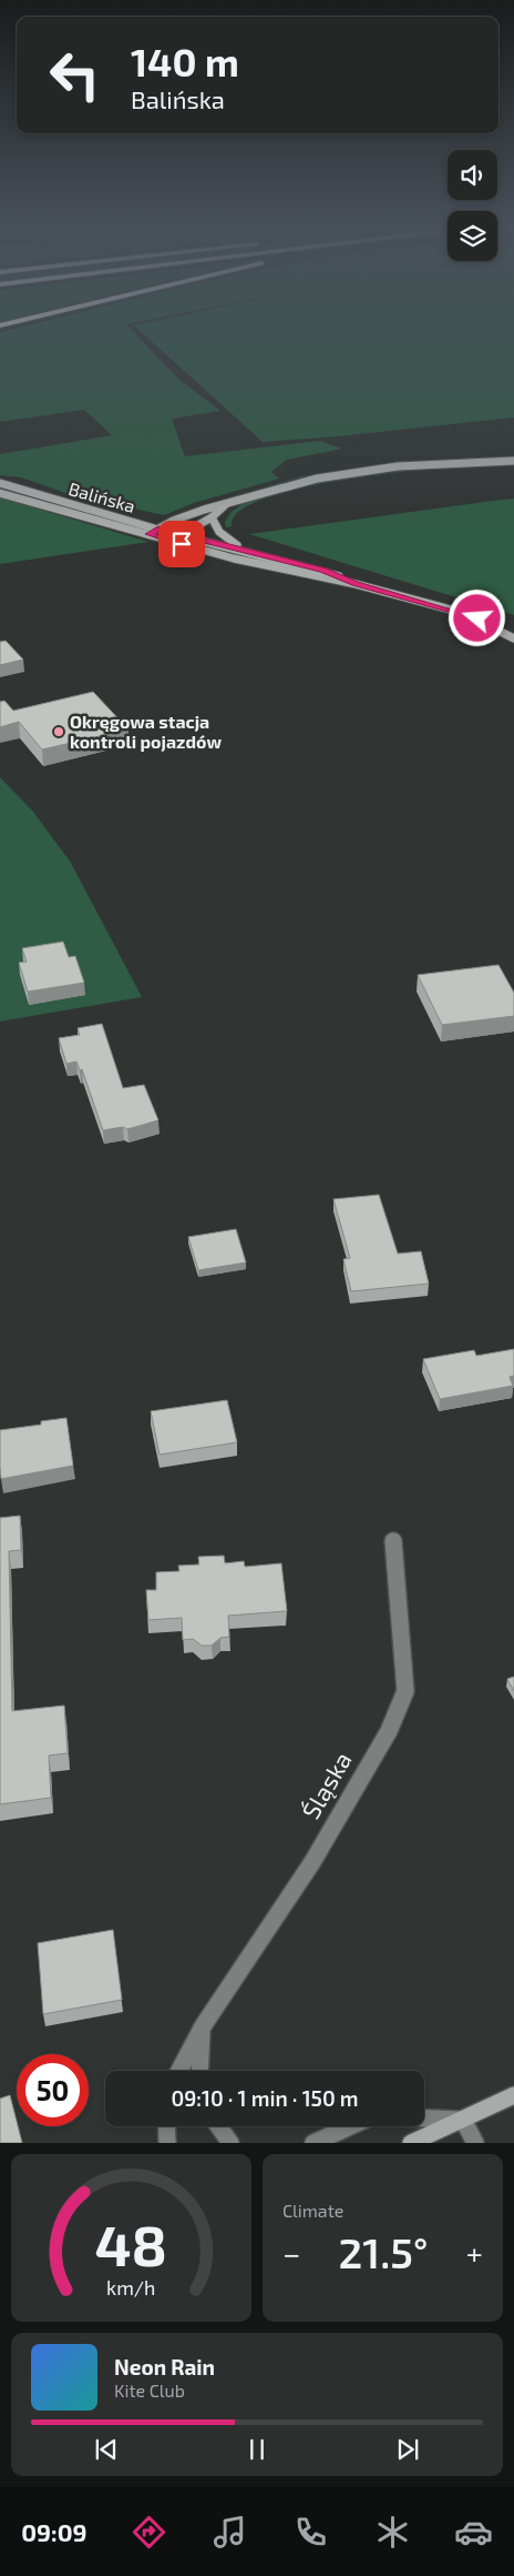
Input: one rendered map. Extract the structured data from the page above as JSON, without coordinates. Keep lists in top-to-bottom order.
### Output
{
  "streets": {
    "main road": ["Balińska"],
    "street": ["Śląska"]
  },
  "places": ["Okręgowa stacja kontroli pojazdów"],
  "page": {
    "turn": ["140 m", "Balińska"],
    "limit": "50",
    "trip": "09:10 · 1 min · 150 m",
    "tile": "Climate",
    "heat": ["−", "21.5°", "+"],
    "song": ["Neon Rain", "Kite Club"],
    "tabs": "09:09",
    "gauge": ["48", "km/h"]
  }
}
